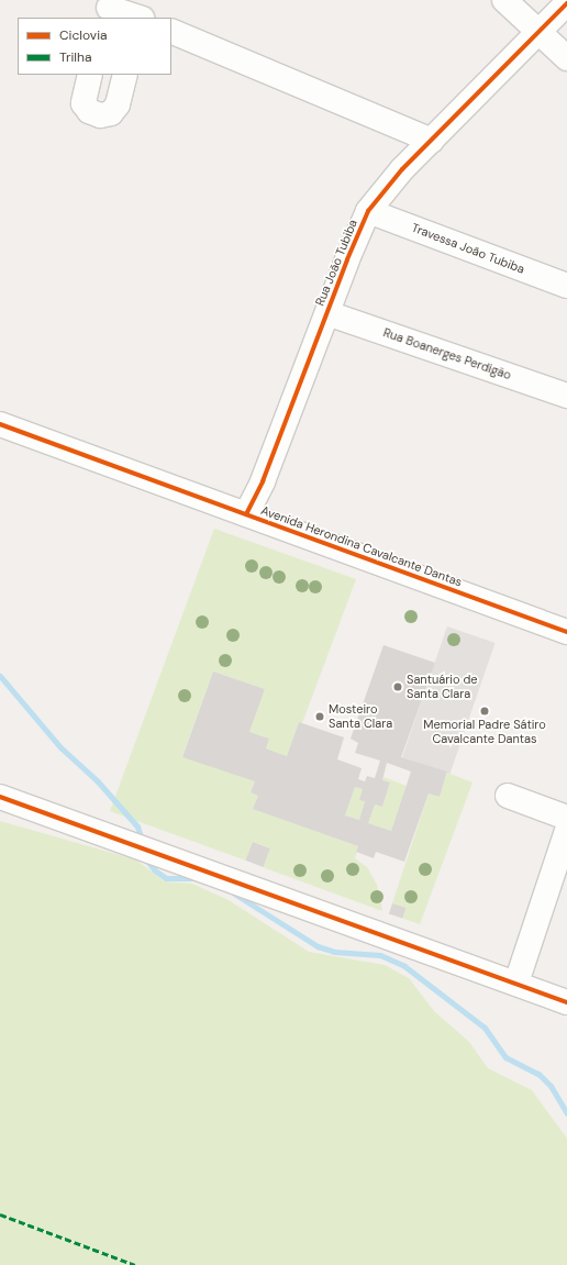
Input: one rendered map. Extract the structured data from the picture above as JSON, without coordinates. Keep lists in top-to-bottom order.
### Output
{
  "streets": {
    "street": [
      "Travessa João Tubiba",
      "Rua João Tubiba",
      "Rua Boanerges Perdigão",
      "Avenida Herondina Cavalcante Dantas"
    ]
  },
  "crossings": [
    ["Travessa João Tubiba", "Rua João Tubiba"],
    ["Rua João Tubiba", "Rua Boanerges Perdigão"],
    ["Rua João Tubiba", "Avenida Herondina Cavalcante Dantas"]
  ],
  "places": ["Santuário de Santa Clara", "Memorial Padre Sátiro Cavalcante Dantas", "Mosteiro Santa Clara"],
  "legend": ["Ciclovia", "Trilha"]
}
